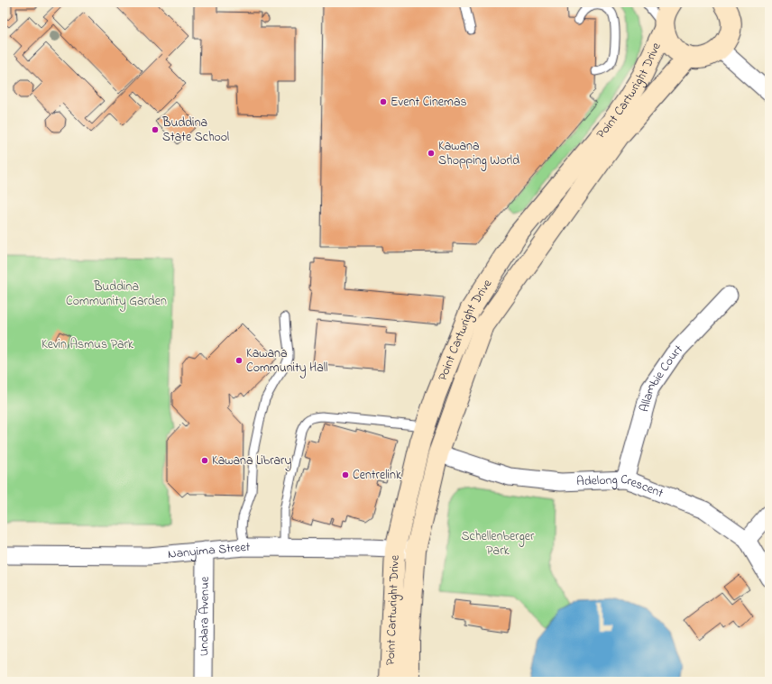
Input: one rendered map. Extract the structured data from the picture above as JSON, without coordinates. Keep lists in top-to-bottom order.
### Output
{
  "streets": {
    "main road": ["Point Cartwright Drive"],
    "street": [
      "Allambie Court",
      "Adelong Crescent",
      "Nanyima Street",
      "Undara Avenue"
    ]
  },
  "crossings": [
    ["Point Cartwright Drive", "Adelong Crescent"],
    ["Point Cartwright Drive", "Nanyima Street"],
    ["Allambie Court", "Adelong Crescent"],
    ["Nanyima Street", "Undara Avenue"]
  ],
  "parks": ["Buddina Community Garden", "Kevin Asmus Park", "Schellenberger Park"],
  "places": [
    "Event Cinemas",
    "Buddina State School",
    "Kawana Shopping World",
    "Kawana Community Hall",
    "Kawana Library",
    "Centrelink"
  ]
}
